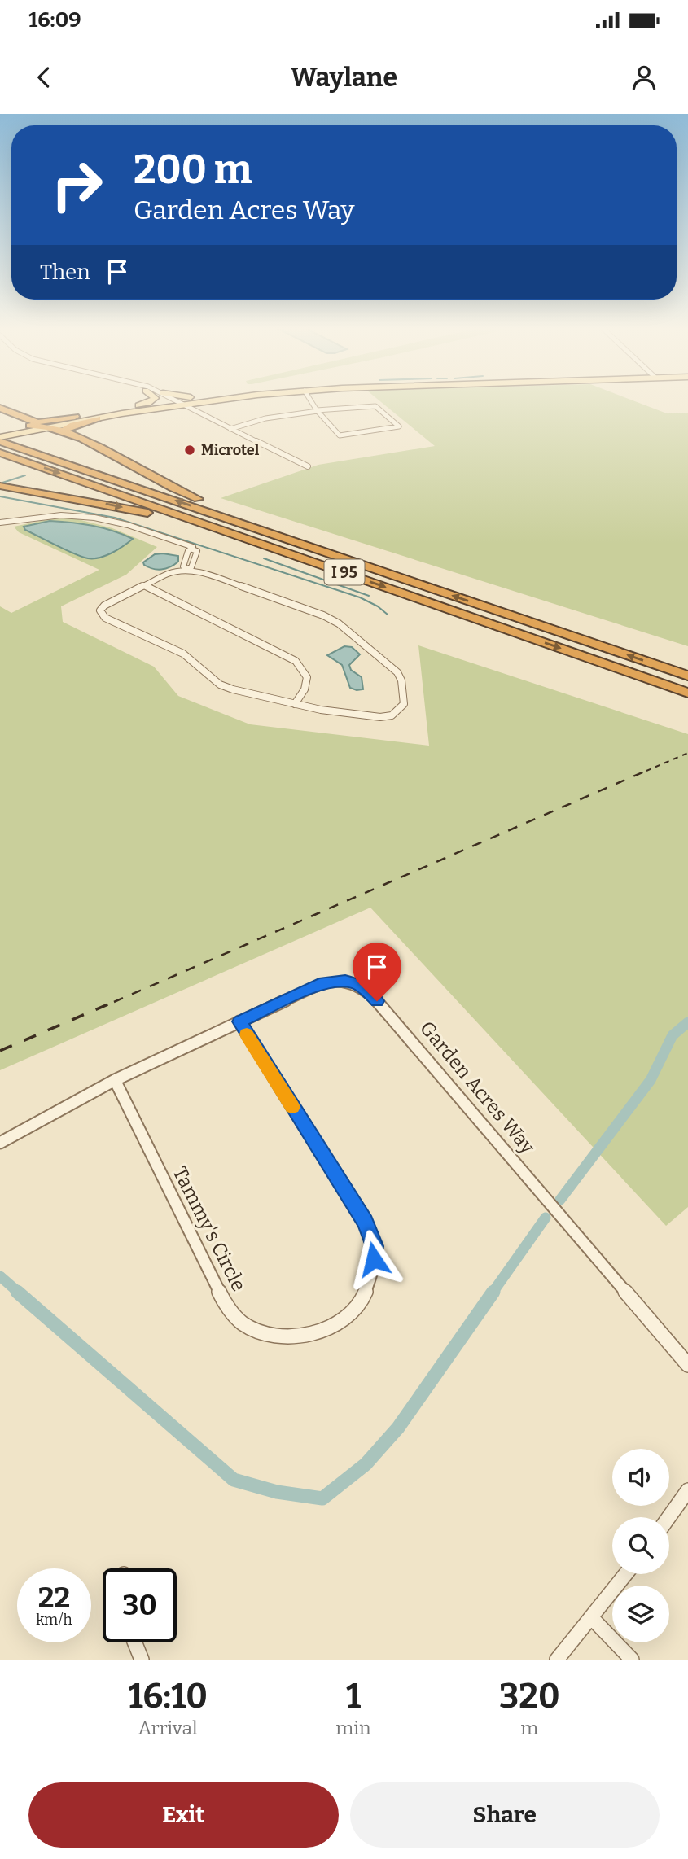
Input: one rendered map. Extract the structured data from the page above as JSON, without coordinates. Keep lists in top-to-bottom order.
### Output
{
  "streets": {
    "highway": ["I 95"],
    "street": ["Garden Acres Way", "Tammy's Circle"]
  },
  "crossings": [
    ["Garden Acres Way", "Tammy's Circle"]
  ],
  "places": ["Microtel"],
  "page": {
    "status": "16:09",
    "header": "Waylane",
    "turn": ["200 m", "Garden Acres Way"],
    "then": "Then",
    "speed": "22 km/h",
    "limit": "30",
    "eta": [
      "16:10",
      "Arrival",
      "1",
      "min",
      "320",
      "m"
    ],
    "buttons": ["Exit", "Share"]
  }
}
